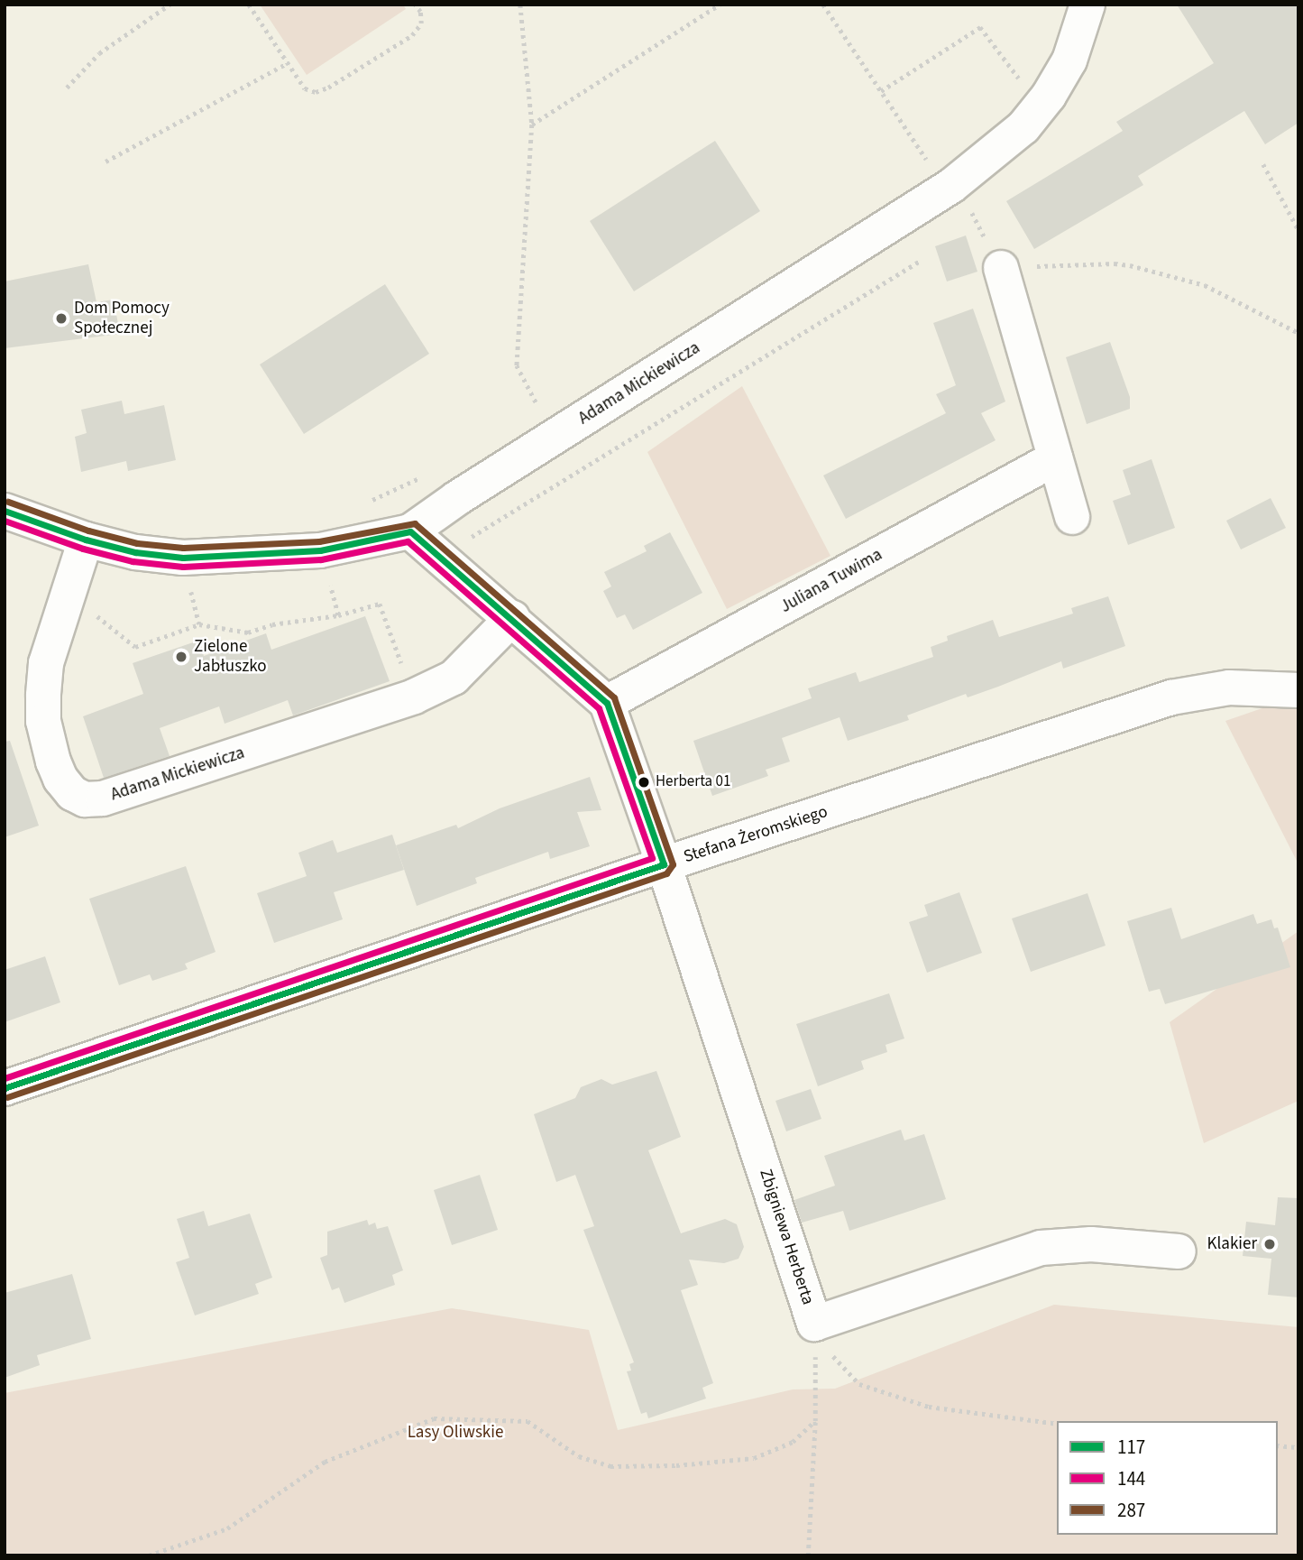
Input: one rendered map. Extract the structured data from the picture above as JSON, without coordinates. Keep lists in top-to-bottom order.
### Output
{
  "streets": {
    "street": [
      "Adama Mickiewicza",
      "Juliana Tuwima",
      "Stefana Żeromskiego",
      "Zbigniewa Herberta"
    ]
  },
  "crossings": [
    ["Stefana Żeromskiego", "Zbigniewa Herberta"]
  ],
  "parks": ["Lasy Oliwskie"],
  "places": [
    "Dom Pomocy Społecznej",
    "Zielone Jabłuszko",
    "Herberta 01",
    "Klakier"
  ],
  "lines": ["transit line 287", "transit line 117", "transit line 144"],
  "legend": ["117", "144", "287"]
}
